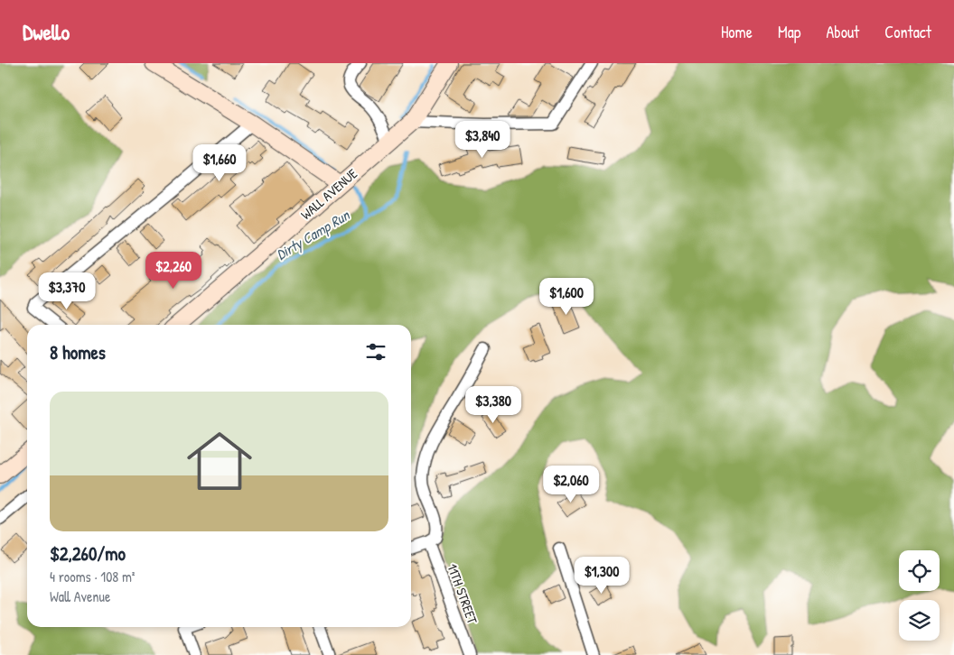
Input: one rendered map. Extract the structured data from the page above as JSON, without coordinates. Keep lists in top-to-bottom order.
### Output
{
  "streets": {
    "street": ["WALL AVENUE", "11TH STREET"]
  },
  "water": ["Dirty Camp Run"],
  "page": {
    "header": "Dwello",
    "nav": [
      "Home",
      "Map",
      "About",
      "Contact"
    ],
    "price": [
      "$3,840",
      "$1,660",
      "$2,260",
      "$3,370",
      "$1,600",
      "$3,380",
      "$2,060",
      "$1,300"
    ],
    "heading": "8 homes",
    "list": [
      {
        "name": "$2,260/mo",
        "note": "4 rooms · 108 m² · Wall Avenue"
      }
    ]
  }
}
